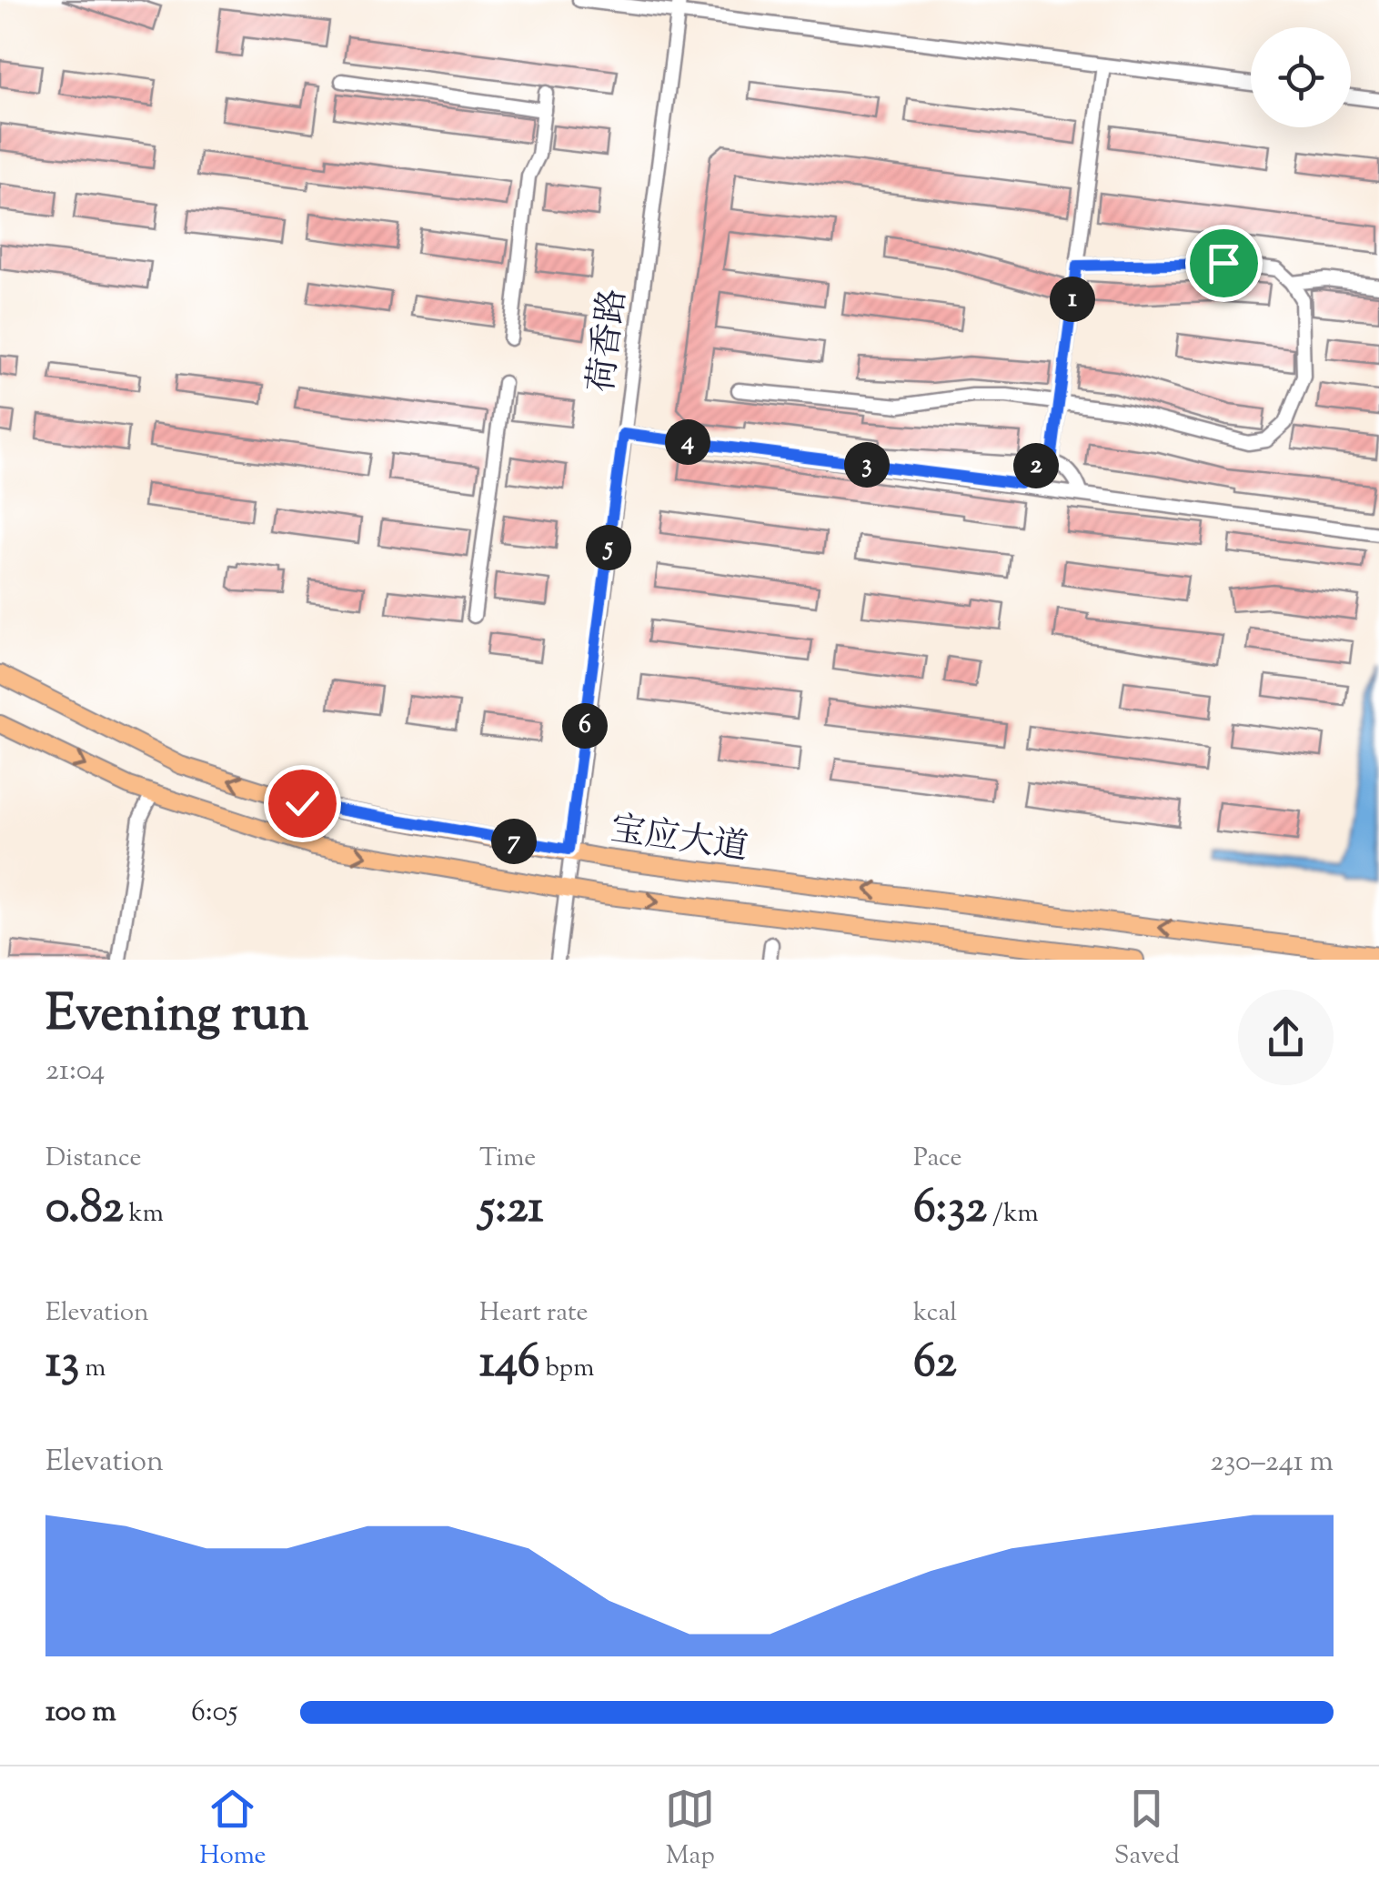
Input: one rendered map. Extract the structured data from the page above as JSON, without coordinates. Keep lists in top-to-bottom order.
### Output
{
  "streets": {
    "main road": ["宝应大道"],
    "street": ["荷香路"]
  },
  "crossings": [
    ["荷香路", "宝应大道"]
  ],
  "page": {
    "pins": [
      "1",
      "4",
      "3",
      "2",
      "5",
      "6",
      "7"
    ],
    "heading": ["Evening run", "21:04"],
    "stats": [
      ["Distance", "0.82 km"],
      ["Time", "5:21"],
      ["Pace", "6:32 /km"],
      ["Elevation", "13 m"],
      ["Heart rate", "146 bpm"],
      ["kcal", "62"]
    ],
    "chart": ["Elevation", "230–241 m"],
    "list": [
      {
        "name": "100 m",
        "note": "6:05"
      }
    ],
    "tabs": ["Home", "Map", "Saved"]
  }
}
